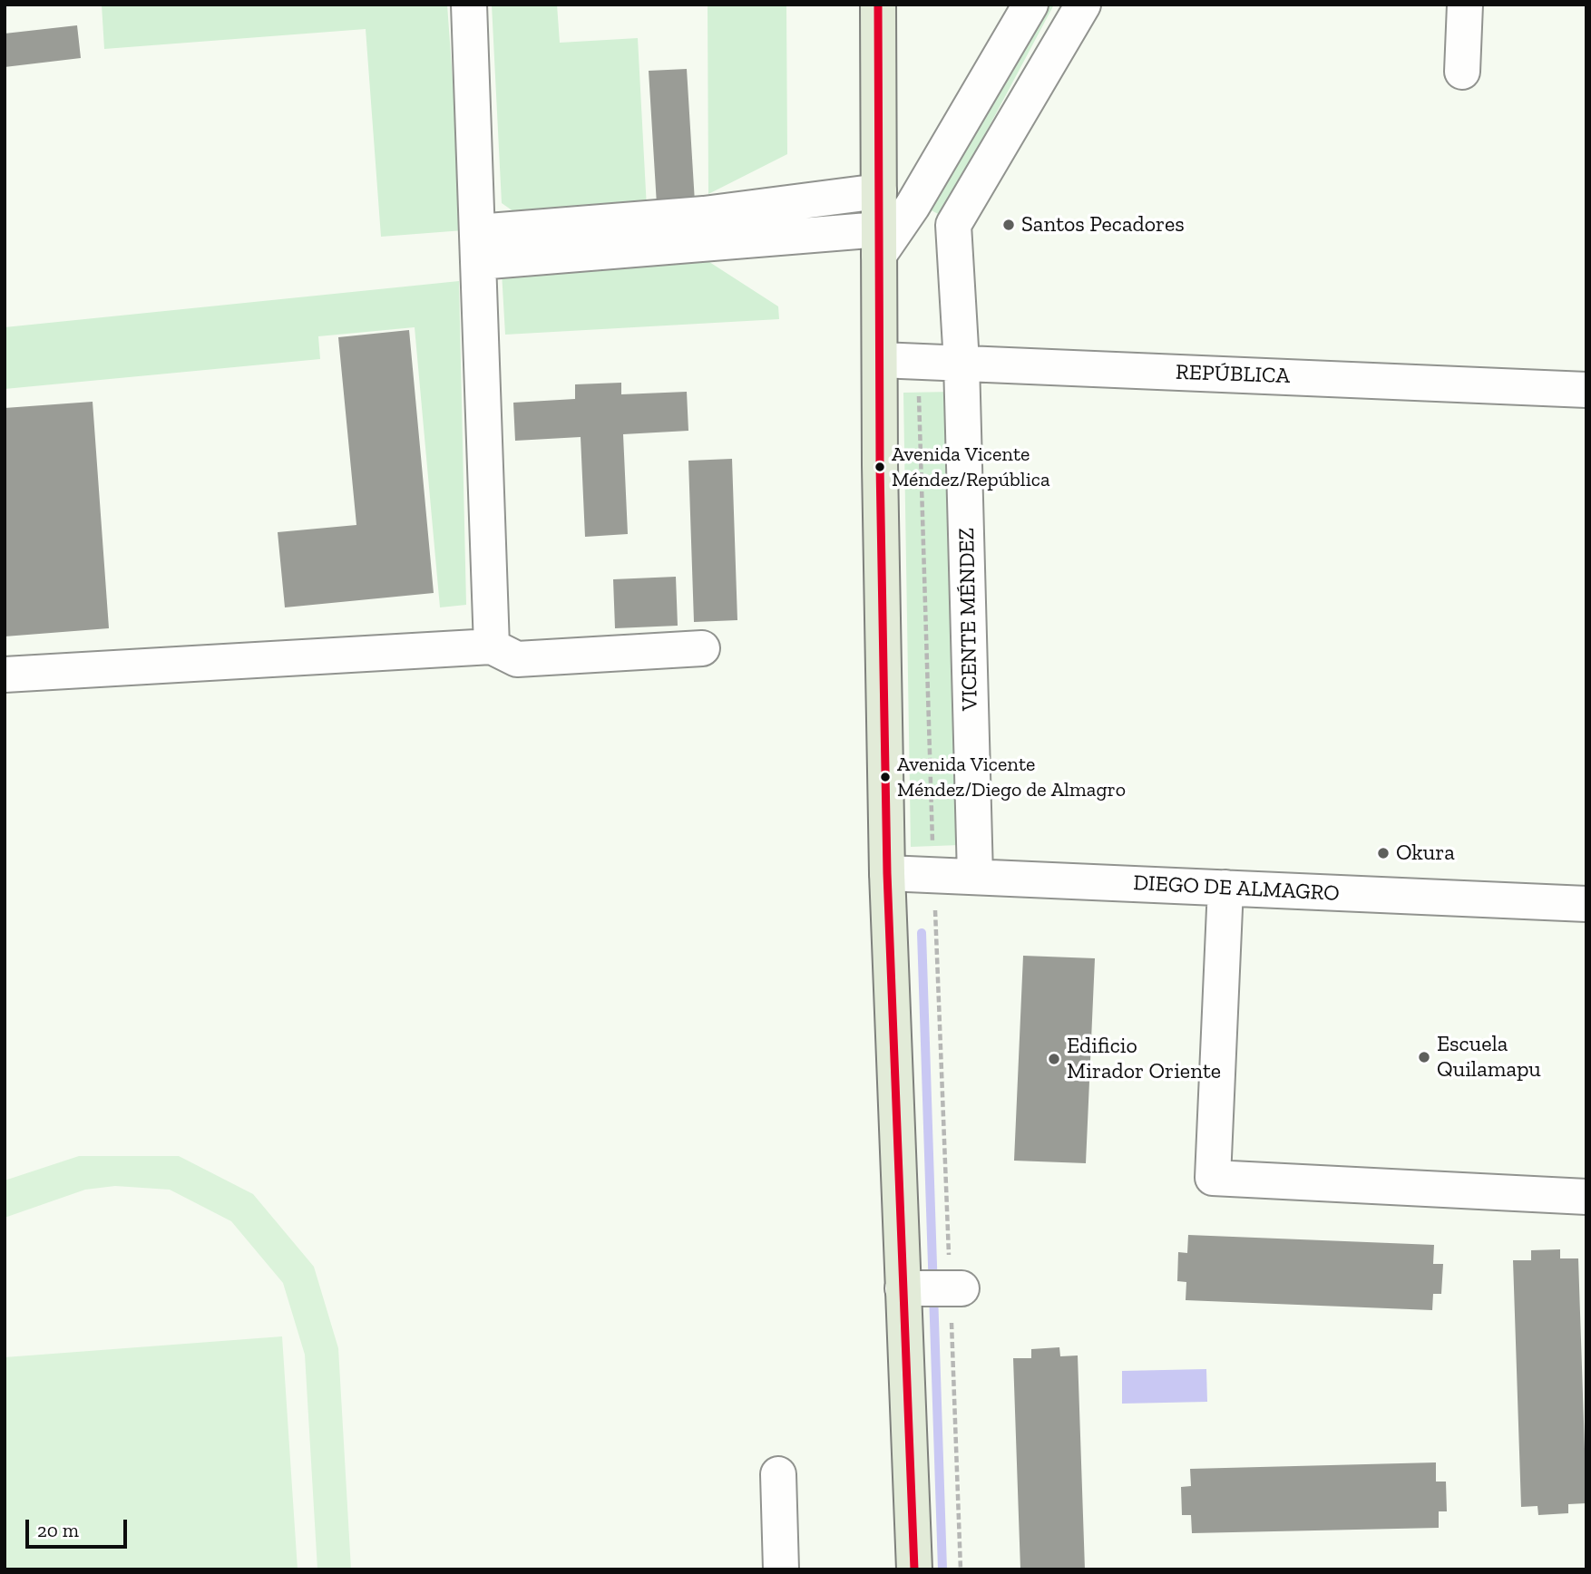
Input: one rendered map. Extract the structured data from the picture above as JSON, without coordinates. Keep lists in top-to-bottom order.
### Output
{
  "streets": {
    "street": ["REPÚBLICA", "VICENTE MÉNDEZ", "DIEGO DE ALMAGRO"]
  },
  "crossings": [
    ["REPÚBLICA", "VICENTE MÉNDEZ"],
    ["VICENTE MÉNDEZ", "DIEGO DE ALMAGRO"]
  ],
  "places": [
    "Santos Pecadores",
    "Avenida Vicente Méndez/República",
    "Avenida Vicente Méndez/Diego de Almagro",
    "Okura",
    "Escuela Quilamapu",
    "Edificio Mirador Oriente"
  ],
  "scale_bar": "20 m"
}
